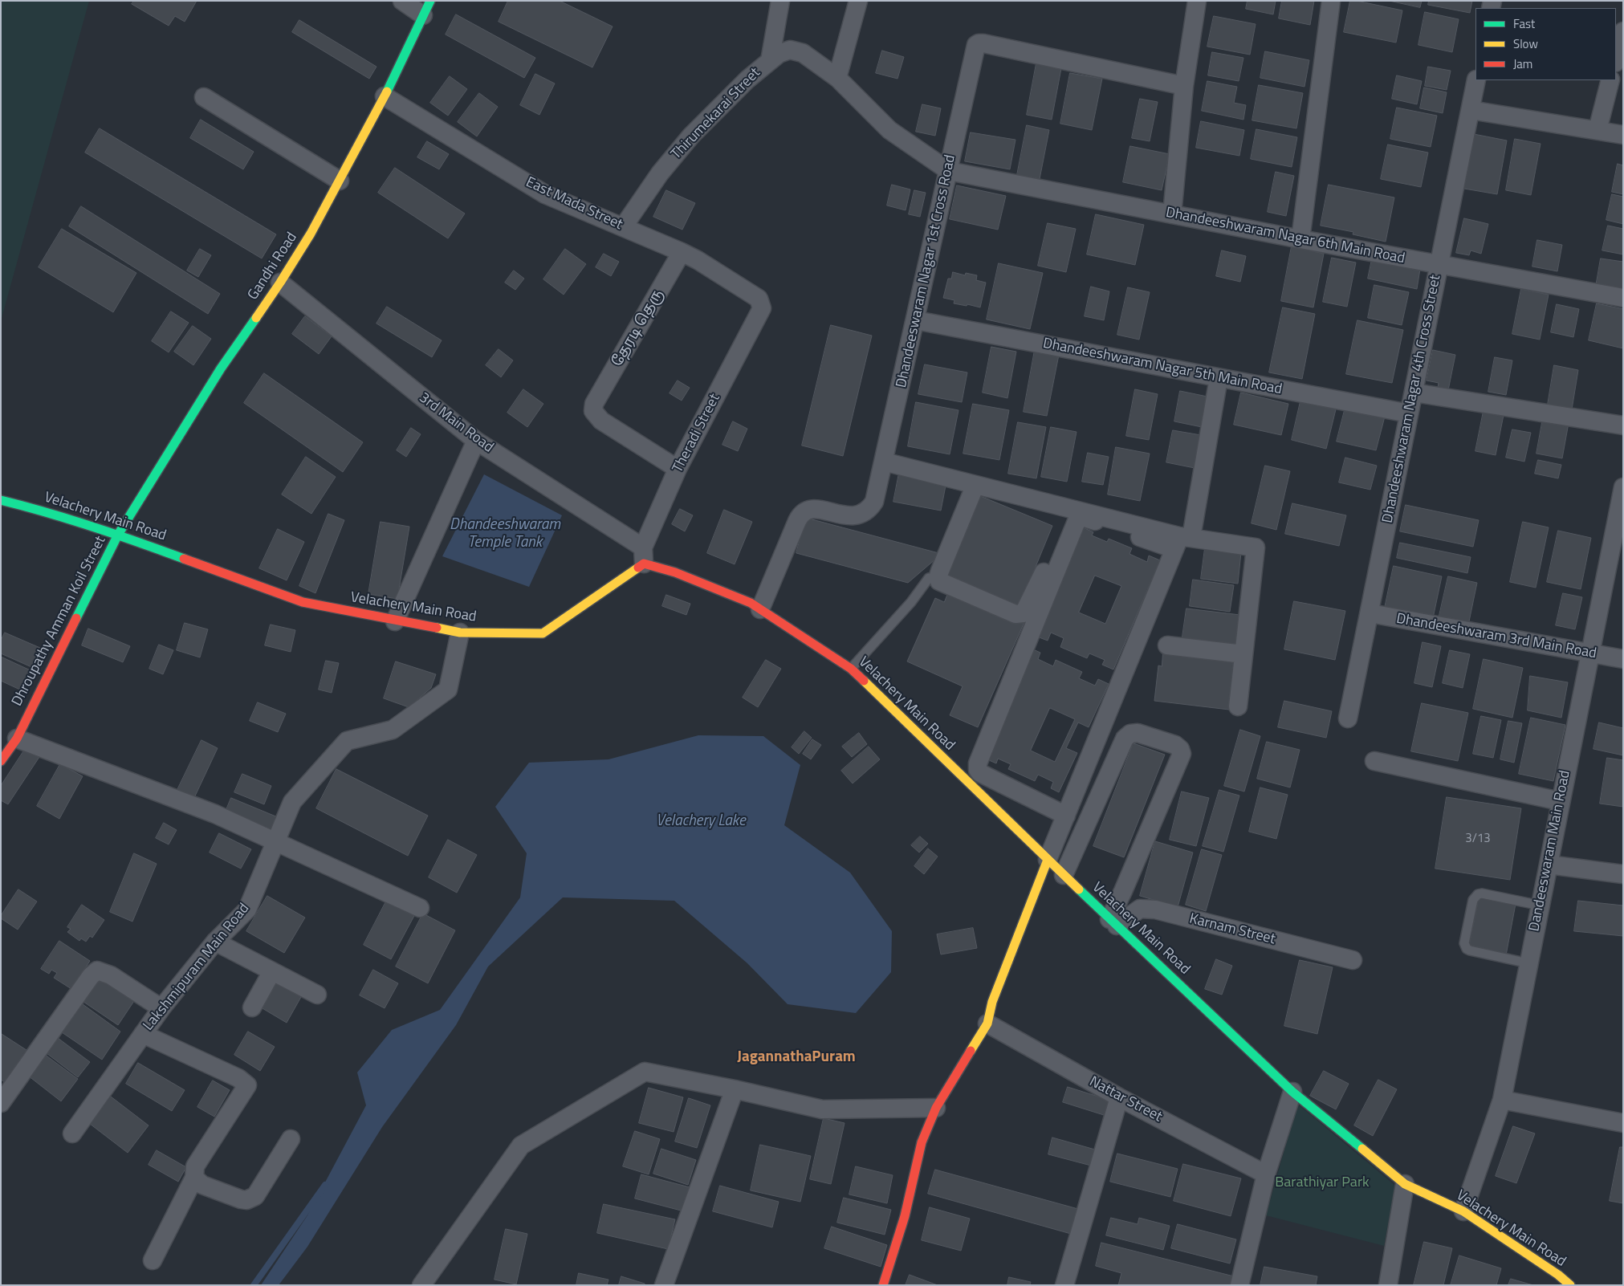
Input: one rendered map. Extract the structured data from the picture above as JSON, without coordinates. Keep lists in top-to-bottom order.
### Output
{
  "streets": {
    "main road": ["Gandhi Road", "Velachery Main Road", "Dhroupathy Amman Koil Street"],
    "street": [
      "Thirumekarai Street",
      "East Mada Street",
      "Dhandeeshwaram Nagar 6th Main Road",
      "Dhandeeswaram Nagar 1st Cross Road",
      "தேரடி தெரு",
      "Dhandeeshwaram Nagar 5th Main Road",
      "Dhandeeshwaram Nagar 4th Cross Street",
      "3rd Main Road",
      "Theradi Street",
      "Dhandeeshwaram 3rd Main Road",
      "Dandeeswaram Main Road",
      "Karnam Street",
      "Lakshmipuram Main Road",
      "Nattar Street"
    ]
  },
  "crossings": [
    ["Thirumekarai Street", "East Mada Street"],
    ["East Mada Street", "Gandhi Road"],
    ["East Mada Street", "தேரடி தெரு"],
    ["East Mada Street", "Theradi Street"],
    ["Dhandeeshwaram Nagar 6th Main Road", "Dhandeeswaram Nagar 1st Cross Road"],
    ["Dhandeeshwaram Nagar 6th Main Road", "Dhandeeshwaram Nagar 4th Cross Street"],
    ["Gandhi Road", "3rd Main Road"],
    ["Gandhi Road", "Velachery Main Road"],
    ["Gandhi Road", "Dhroupathy Amman Koil Street"],
    ["Dhandeeswaram Nagar 1st Cross Road", "Dhandeeshwaram Nagar 5th Main Road"],
    ["Dhandeeswaram Nagar 1st Cross Road", "Velachery Main Road"],
    ["தேரடி தெரு", "Theradi Street"],
    ["Dhandeeshwaram Nagar 5th Main Road", "Dhandeeshwaram Nagar 4th Cross Street"],
    ["Dhandeeshwaram Nagar 4th Cross Street", "Dhandeeshwaram 3rd Main Road"],
    ["3rd Main Road", "Theradi Street"],
    ["3rd Main Road", "Velachery Main Road"],
    ["Theradi Street", "Velachery Main Road"],
    ["Velachery Main Road", "Dhroupathy Amman Koil Street"],
    ["Velachery Main Road", "Dandeeswaram Main Road"],
    ["Velachery Main Road", "Karnam Street"],
    ["Velachery Main Road", "Lakshmipuram Main Road"],
    ["Dhandeeshwaram 3rd Main Road", "Dandeeswaram Main Road"]
  ],
  "districts": ["JagannathaPuram"],
  "water": ["Dhandeeshwaram Temple Tank", "Velachery Lake"],
  "parks": ["Barathiyar Park"],
  "house_numbers": ["3/13"],
  "legend": ["Fast", "Slow", "Jam"]
}
